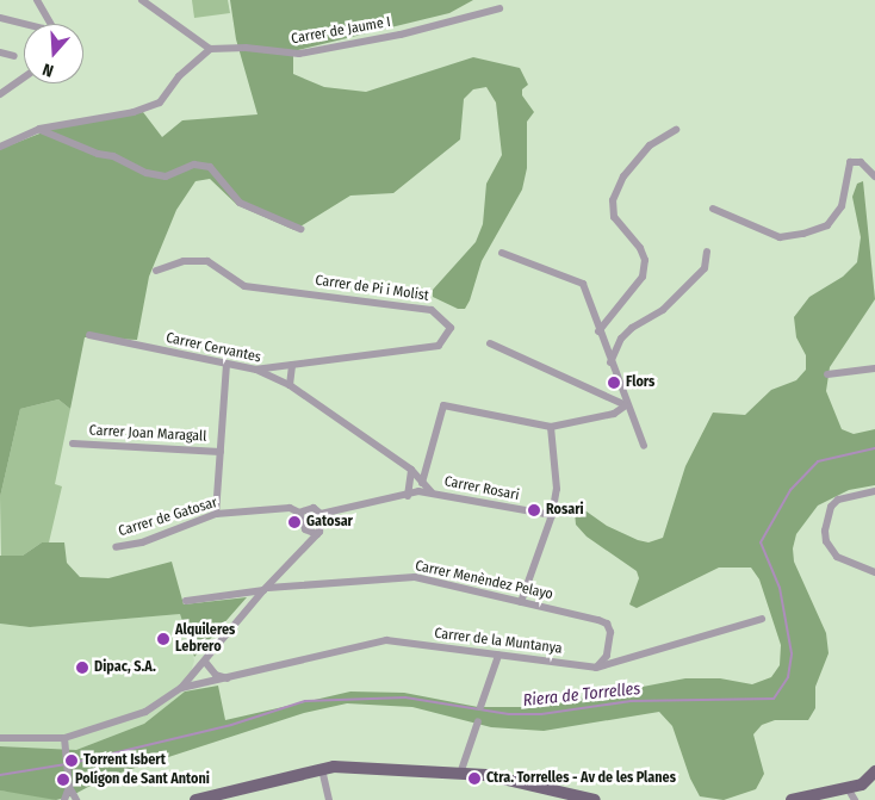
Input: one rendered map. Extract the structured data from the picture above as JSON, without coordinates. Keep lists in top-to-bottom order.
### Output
{
  "streets": {
    "street": [
      "Carrer de Jaume I",
      "Carrer de Pi i Molist",
      "Carrer Cervantes",
      "Carrer Joan Maragall",
      "Carrer Rosari",
      "Carrer de Gatosar",
      "Carrer Menèndez Pelayo",
      "Carrer de la Muntanya"
    ]
  },
  "crossings": [
    ["Carrer de Pi i Molist", "Carrer Cervantes"],
    ["Carrer Cervantes", "Carrer Rosari"],
    ["Carrer Rosari", "Carrer de Gatosar"],
    ["Carrer Menèndez Pelayo", "Carrer de la Muntanya"]
  ],
  "water": ["Riera de Torrelles"],
  "places": [
    "Flors",
    "Rosari",
    "Gatosar",
    "Alquileres Lebrero",
    "Dipac, S.A.",
    "Torrent Isbert",
    "Ctra. Torrelles - Av de les Planes",
    "Polígon de Sant Antoni"
  ],
  "north": "bottom"
}
